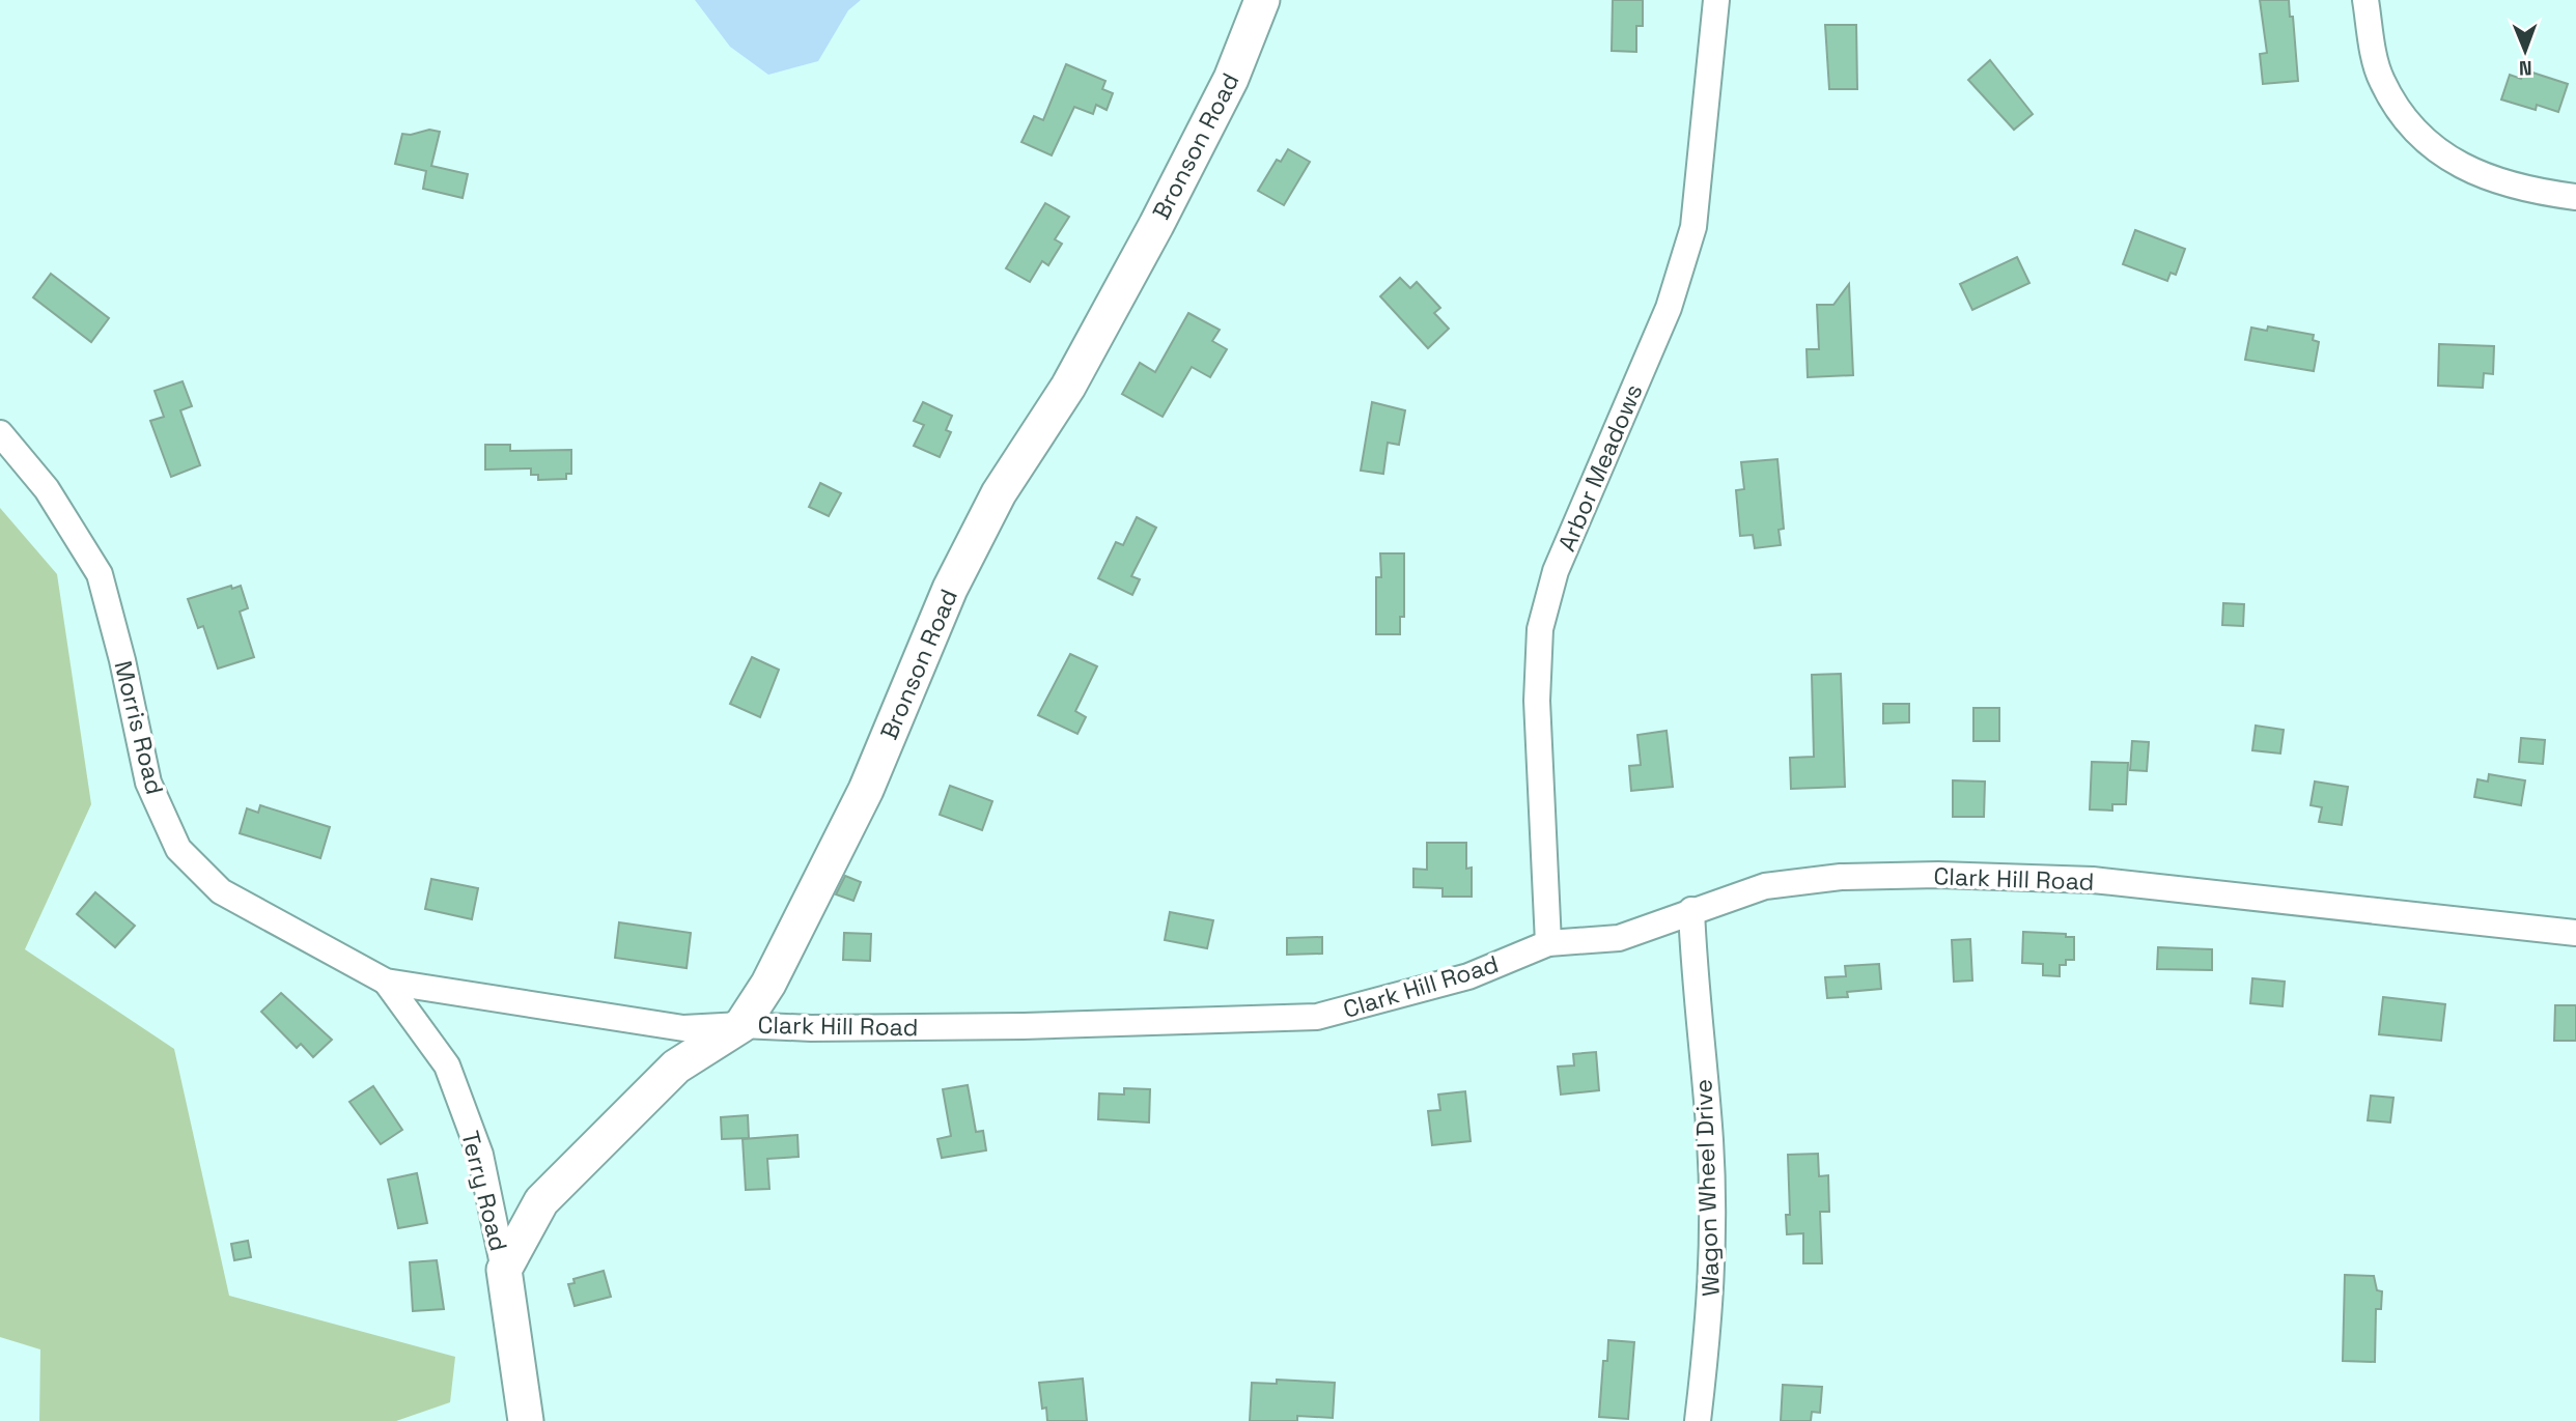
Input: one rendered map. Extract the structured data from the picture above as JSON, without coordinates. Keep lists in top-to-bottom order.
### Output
{
  "streets": {
    "street": [
      "Bronson Road",
      "Arbor Meadows",
      "Morris Road",
      "Clark Hill Road",
      "Wagon Wheel Drive",
      "Terry Road"
    ]
  },
  "crossings": [
    ["Bronson Road", "Clark Hill Road"],
    ["Bronson Road", "Terry Road"],
    ["Arbor Meadows", "Clark Hill Road"],
    ["Morris Road", "Clark Hill Road"],
    ["Morris Road", "Terry Road"],
    ["Clark Hill Road", "Wagon Wheel Drive"],
    ["Clark Hill Road", "Terry Road"]
  ],
  "north": "bottom"
}
